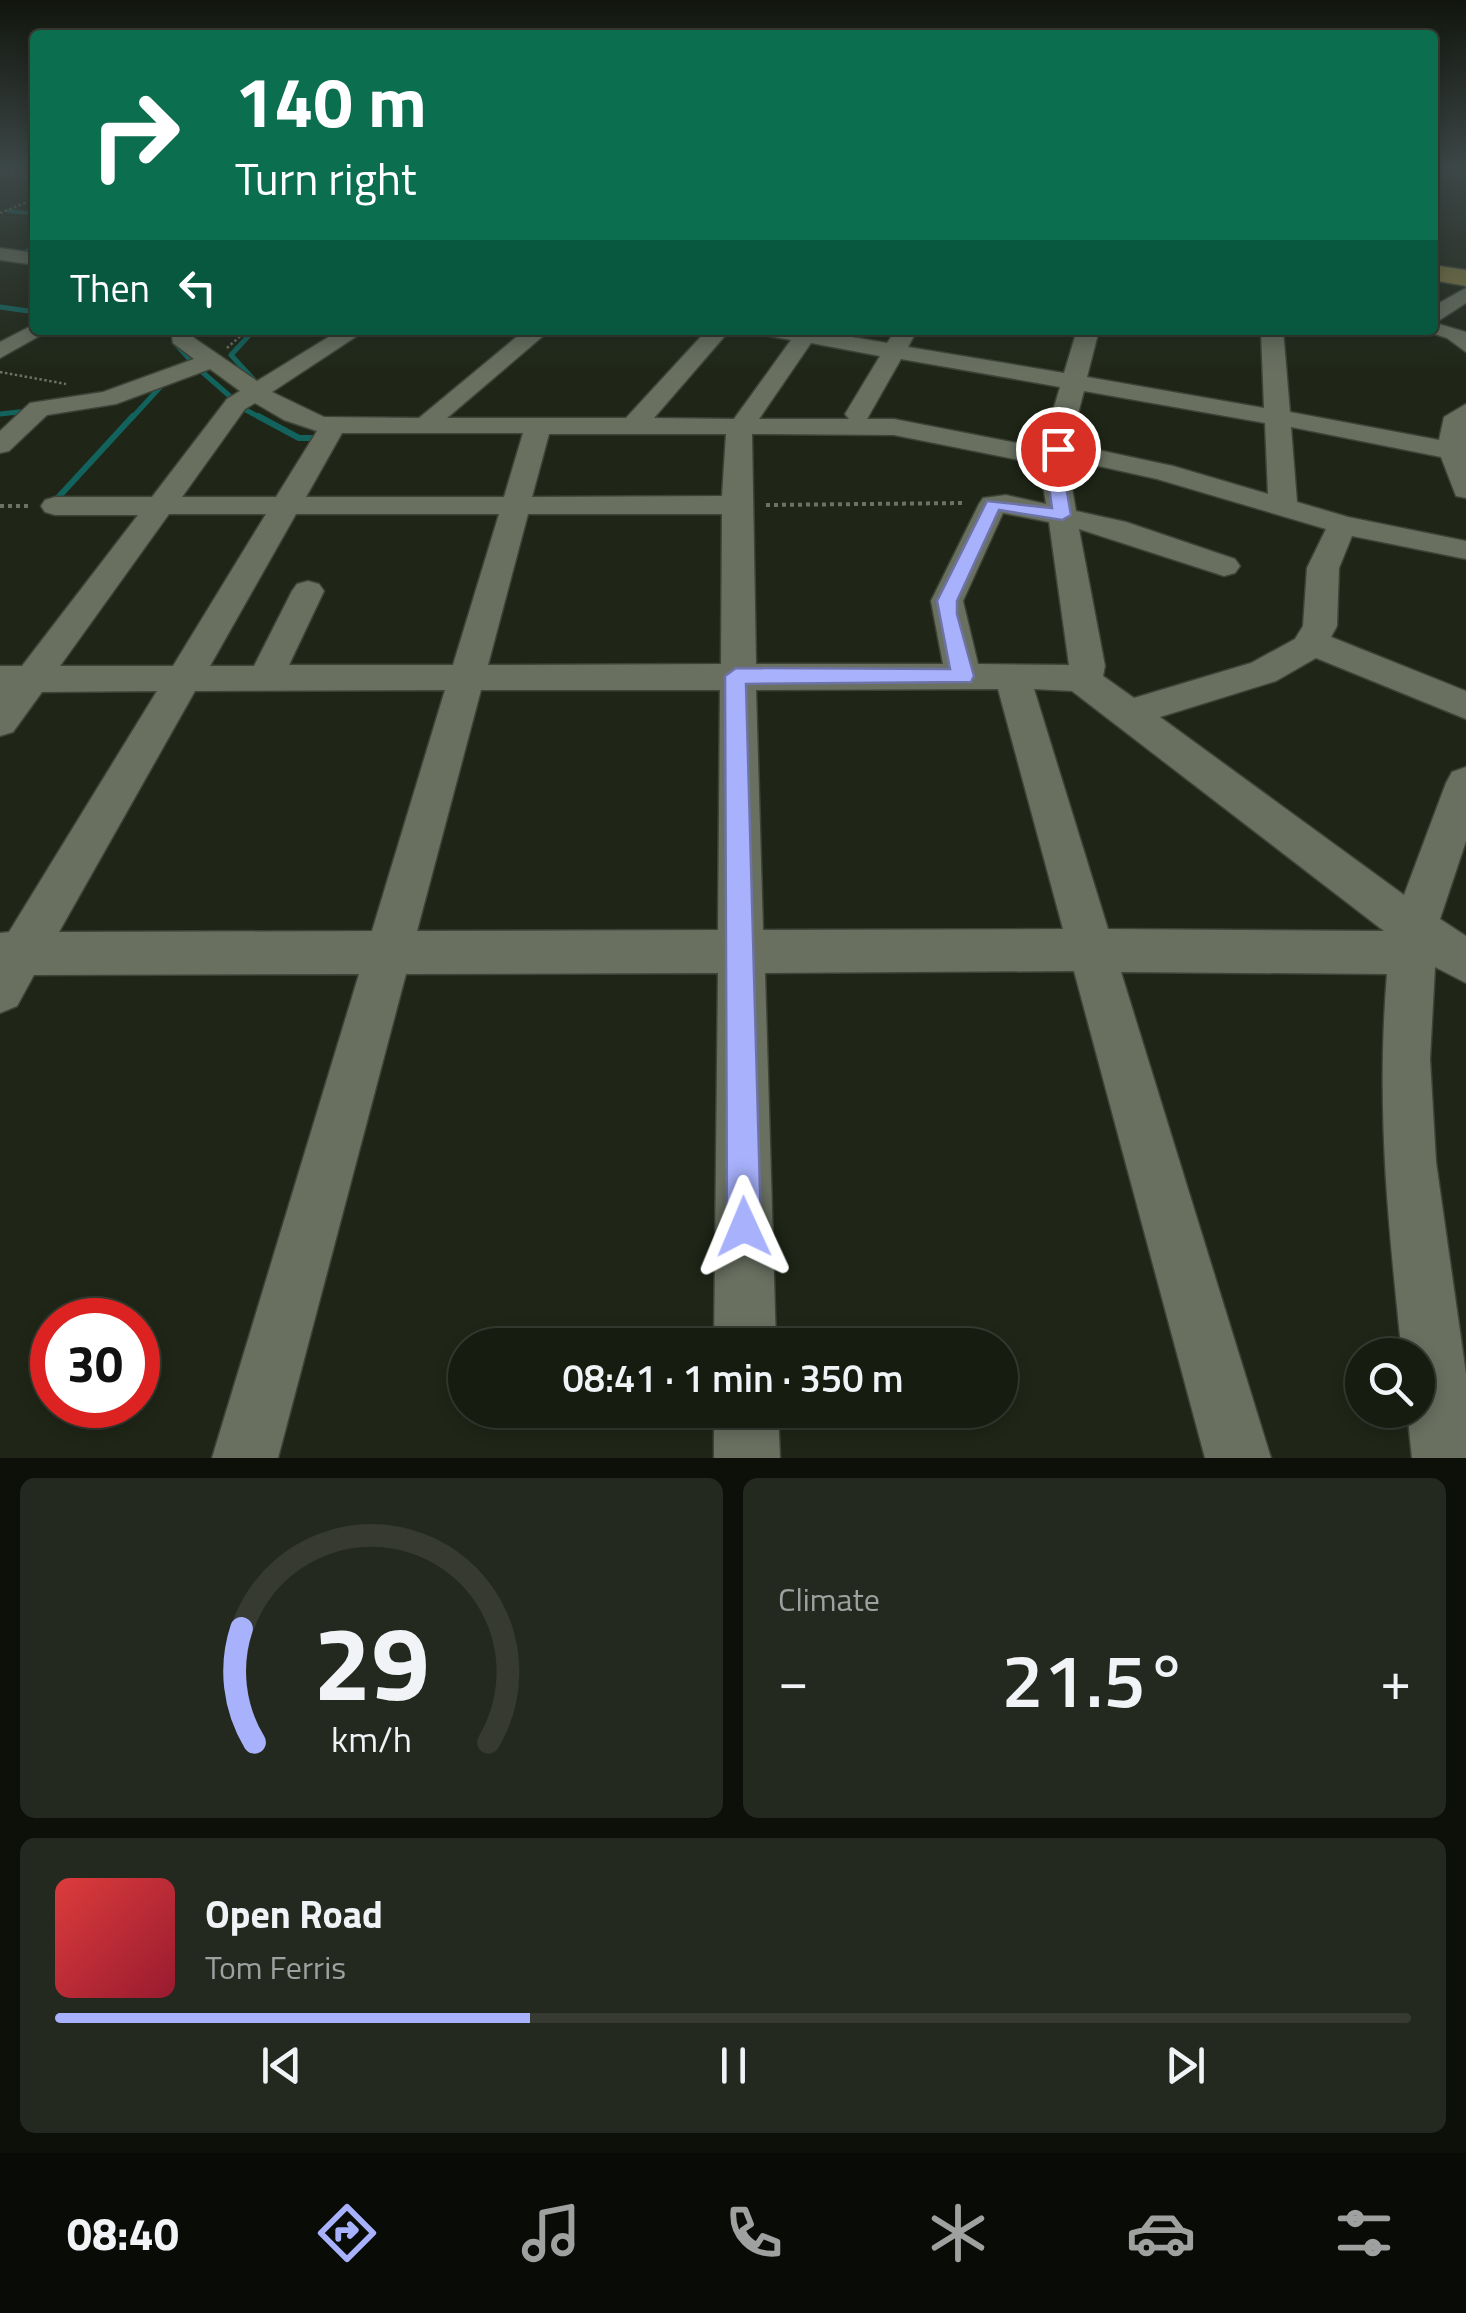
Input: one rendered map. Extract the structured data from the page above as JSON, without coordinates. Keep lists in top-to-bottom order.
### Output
{
  "page": {
    "turn": ["140 m", "Turn right"],
    "then": "Then",
    "limit": "30",
    "trip": "08:41 · 1 min · 350 m",
    "tile": "Climate",
    "heat": ["−", "21.5°", "+"],
    "song": ["Open Road", "Tom Ferris"],
    "tabs": "08:40",
    "gauge": ["29", "km/h"]
  }
}
